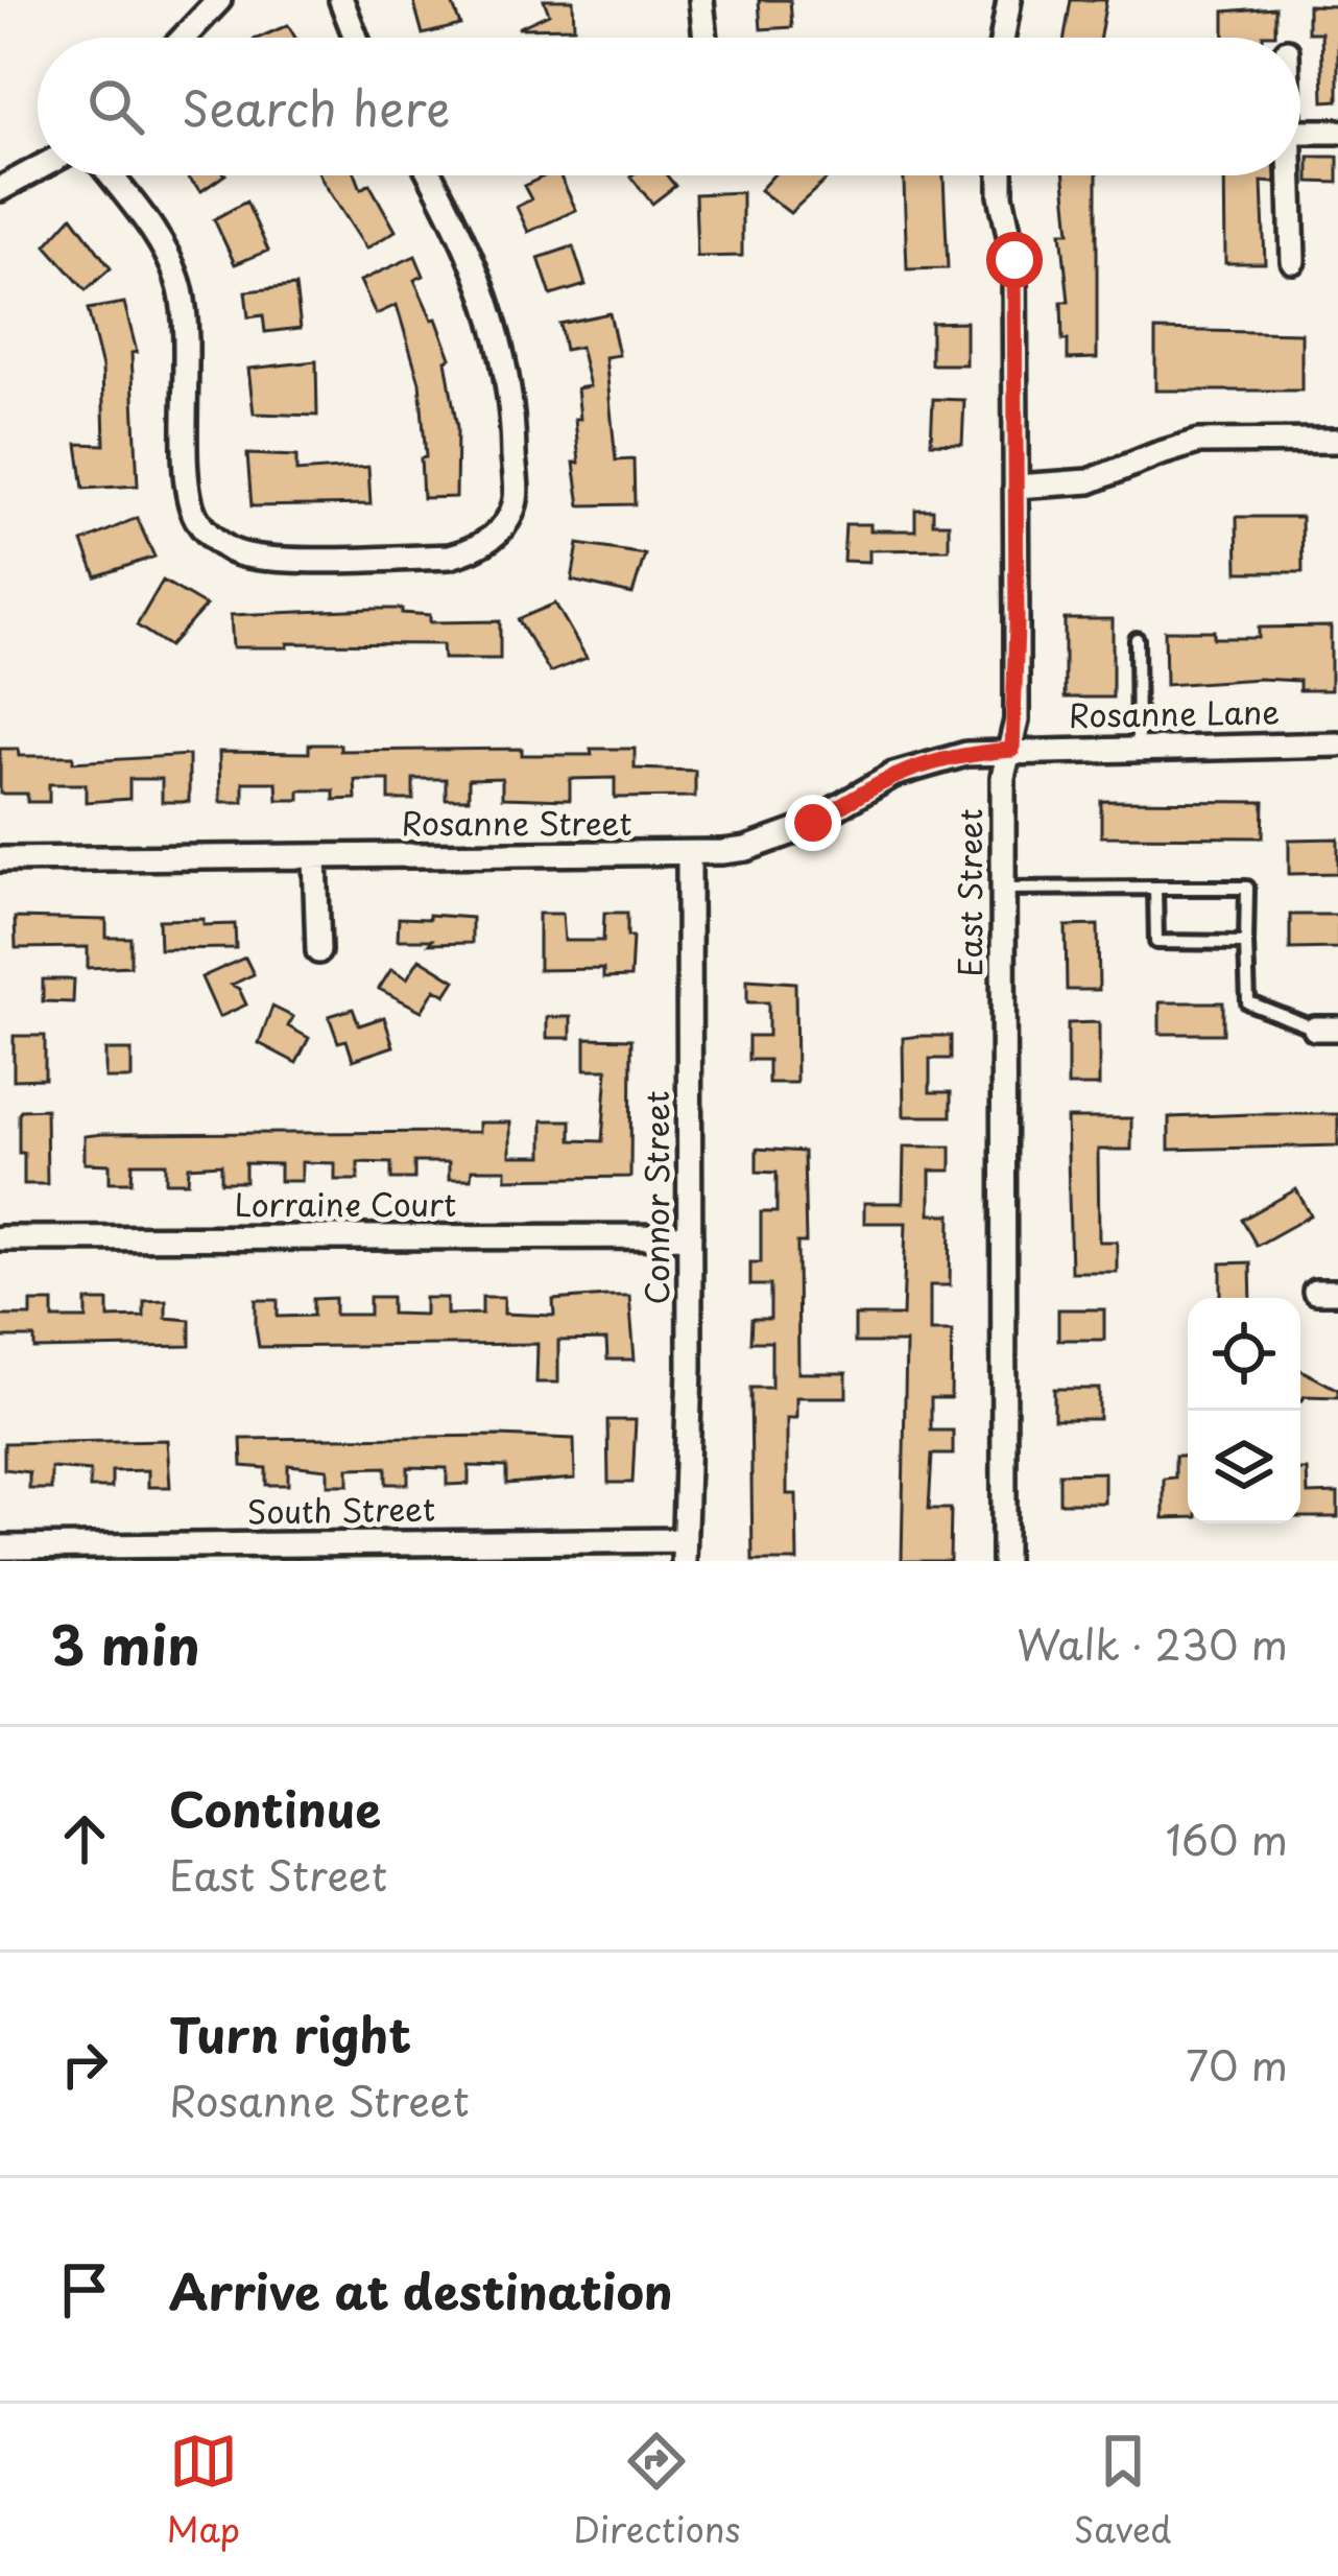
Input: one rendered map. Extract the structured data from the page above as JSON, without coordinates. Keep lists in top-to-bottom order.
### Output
{
  "streets": {
    "street": [
      "Rosanne Lane",
      "Rosanne Street",
      "East Street",
      "Connor Street",
      "Lorraine Court",
      "South Street"
    ]
  },
  "crossings": [
    ["Rosanne Lane", "Rosanne Street"],
    ["Rosanne Lane", "East Street"],
    ["Rosanne Street", "East Street"],
    ["Rosanne Street", "Connor Street"],
    ["Connor Street", "Lorraine Court"],
    ["Connor Street", "South Street"]
  ],
  "page": {
    "search": "Search here",
    "heading": ["3 min", "Walk · 230 m"],
    "list": [
      ["Continue", "East Street", "160 m"],
      ["Turn right", "Rosanne Street", "70 m"],
      "Arrive at destination"
    ],
    "nav": ["Map", "Directions", "Saved"]
  }
}
